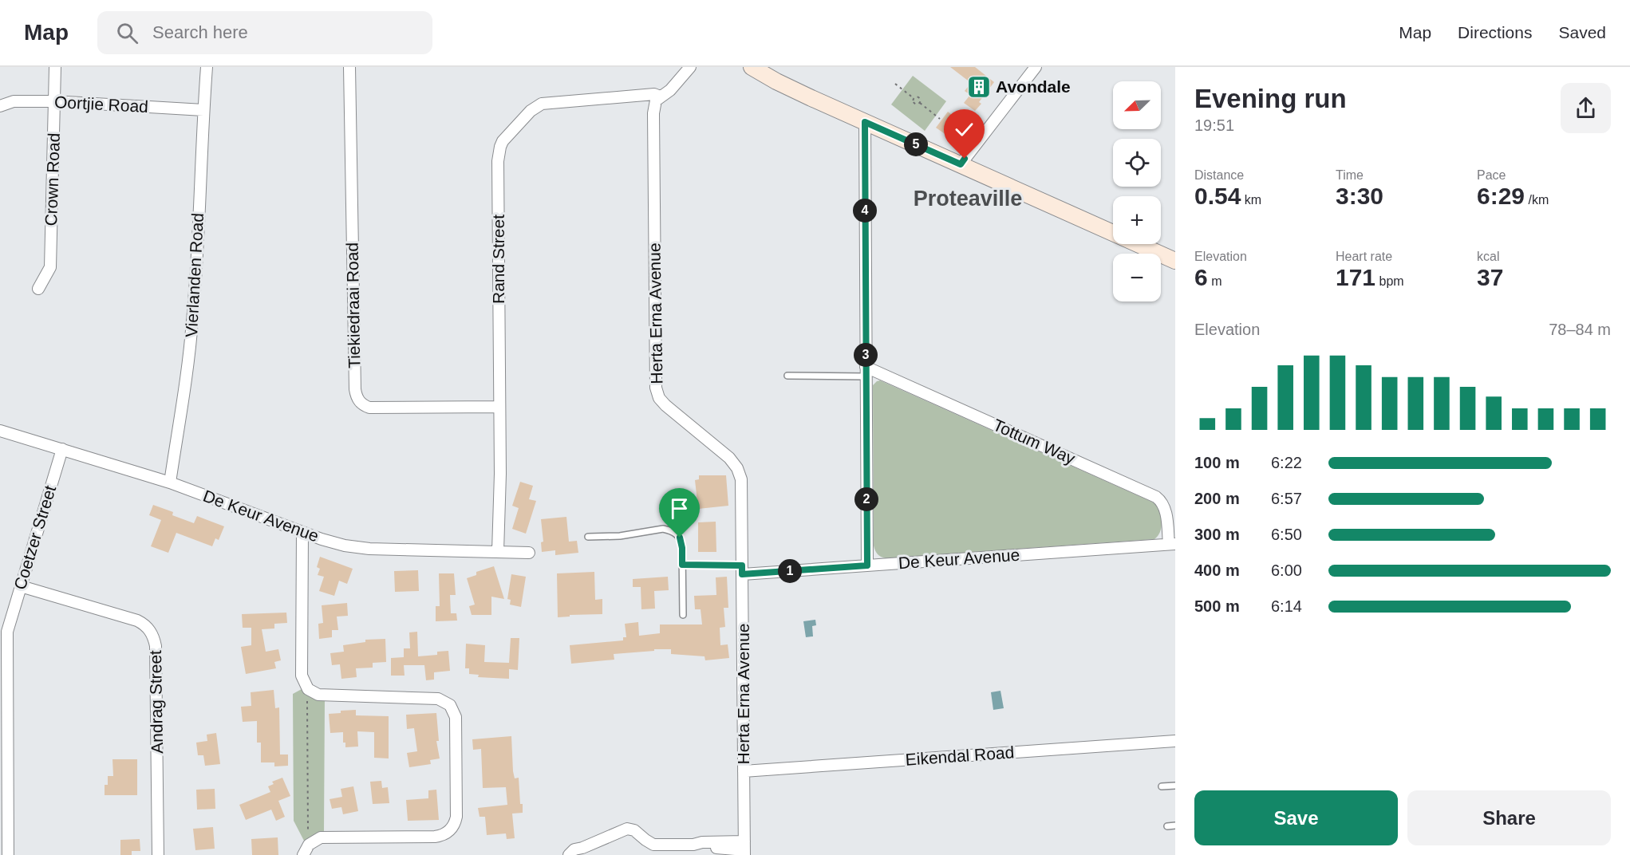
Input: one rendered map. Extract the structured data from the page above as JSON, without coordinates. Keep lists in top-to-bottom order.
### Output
{
  "streets": {
    "street": [
      "Oortjie Road",
      "Crown Road",
      "Rand Street",
      "Vierlanden Road",
      "Tiekiedraai Road",
      "Herta Erna Avenue",
      "Tottum Way",
      "De Keur Avenue",
      "Coetzer Street",
      "Andrag Street",
      "Eikendal Road"
    ]
  },
  "crossings": [
    ["Oortjie Road", "Crown Road"],
    ["Oortjie Road", "Vierlanden Road"],
    ["Rand Street", "Tiekiedraai Road"],
    ["Rand Street", "Herta Erna Avenue"],
    ["Rand Street", "De Keur Avenue"],
    ["Vierlanden Road", "De Keur Avenue"],
    ["Herta Erna Avenue", "De Keur Avenue"],
    ["Herta Erna Avenue", "Eikendal Road"],
    ["Tottum Way", "De Keur Avenue"],
    ["De Keur Avenue", "Coetzer Street"],
    ["Coetzer Street", "Andrag Street"]
  ],
  "districts": ["Proteaville"],
  "places": {
    "building": ["Avondale"]
  },
  "north": "bottom left",
  "page": {
    "header": "Map",
    "search": "Search here",
    "nav": ["Map", "Directions", "Saved"],
    "heading": ["Evening run", "19:51"],
    "map_buttons": ["+", "−"],
    "pins": [
      "5",
      "4",
      "3",
      "2",
      "1"
    ],
    "stats": [
      ["Distance", "0.54 km"],
      ["Time", "3:30"],
      ["Pace", "6:29 /km"],
      ["Elevation", "6 m"],
      ["Heart rate", "171 bpm"],
      ["kcal", "37"]
    ],
    "chart": ["Elevation", "78–84 m"],
    "list": [
      {
        "name": "100 m",
        "note": "6:22"
      },
      {
        "name": "200 m",
        "note": "6:57"
      },
      {
        "name": "300 m",
        "note": "6:50"
      },
      {
        "name": "400 m",
        "note": "6:00"
      },
      {
        "name": "500 m",
        "note": "6:14"
      }
    ],
    "buttons": ["Save", "Share"]
  }
}
